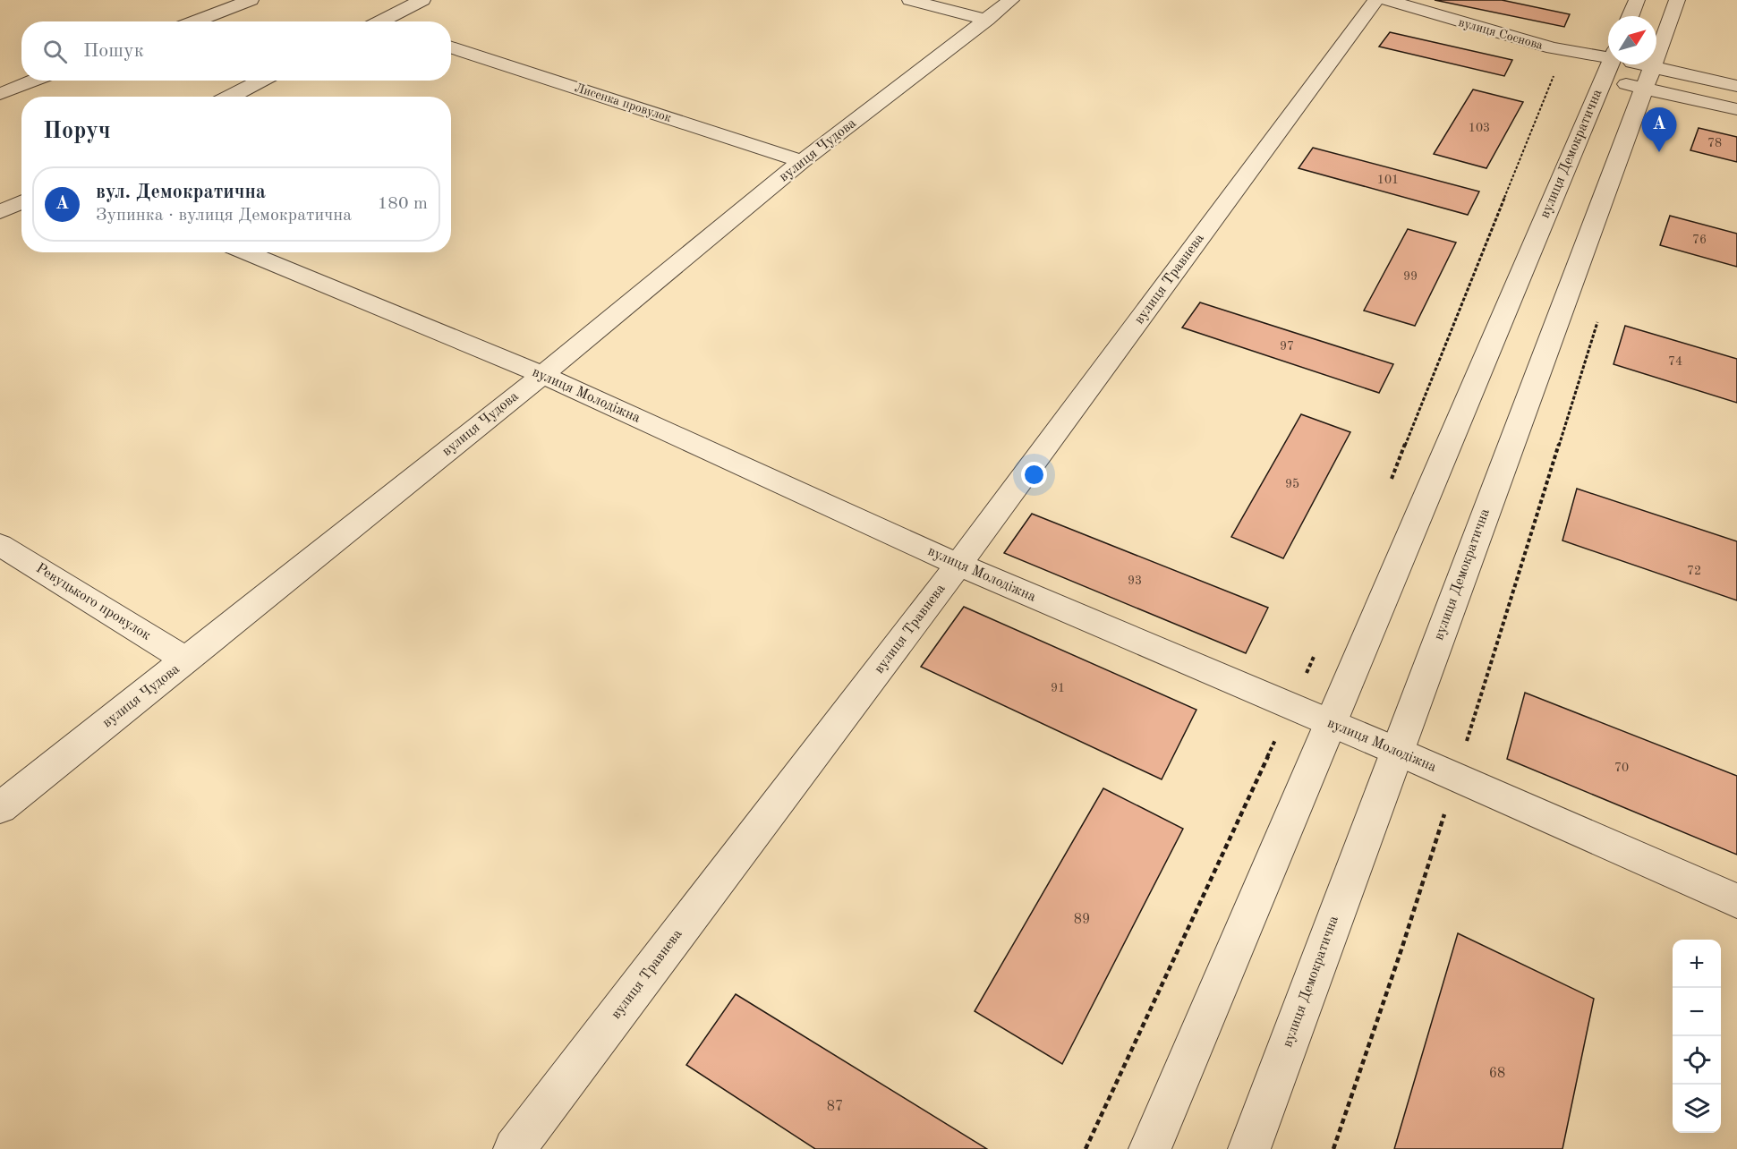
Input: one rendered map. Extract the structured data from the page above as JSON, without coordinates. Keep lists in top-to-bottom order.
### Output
{
  "streets": {
    "street": [
      "вулиця Соснова",
      "Лисенка провулок",
      "вулиця Чудова",
      "вулиця Демократична",
      "вулиця Травнева",
      "вулиця Молодіжна",
      "Ревуцького провулок"
    ]
  },
  "crossings": [
    ["вулиця Соснова", "вулиця Демократична"],
    ["Лисенка провулок", "вулиця Чудова"],
    ["вулиця Чудова", "вулиця Молодіжна"],
    ["вулиця Чудова", "Ревуцького провулок"],
    ["вулиця Демократична", "вулиця Молодіжна"],
    ["вулиця Травнева", "вулиця Молодіжна"]
  ],
  "house_numbers": [
    "103",
    "78",
    "101",
    "76",
    "99",
    "97",
    "74",
    "95",
    "72",
    "93",
    "91",
    "70",
    "89",
    "68",
    "87"
  ],
  "north": "top right",
  "page": {
    "search": "Пошук",
    "heading": "Поруч",
    "pins": "A",
    "list": [
      {
        "mark": "A",
        "name": "вул. Демократична",
        "note": "Зупинка · вулиця Демократична",
        "value": "180 m"
      }
    ],
    "map_buttons": ["+", "−"]
  }
}
